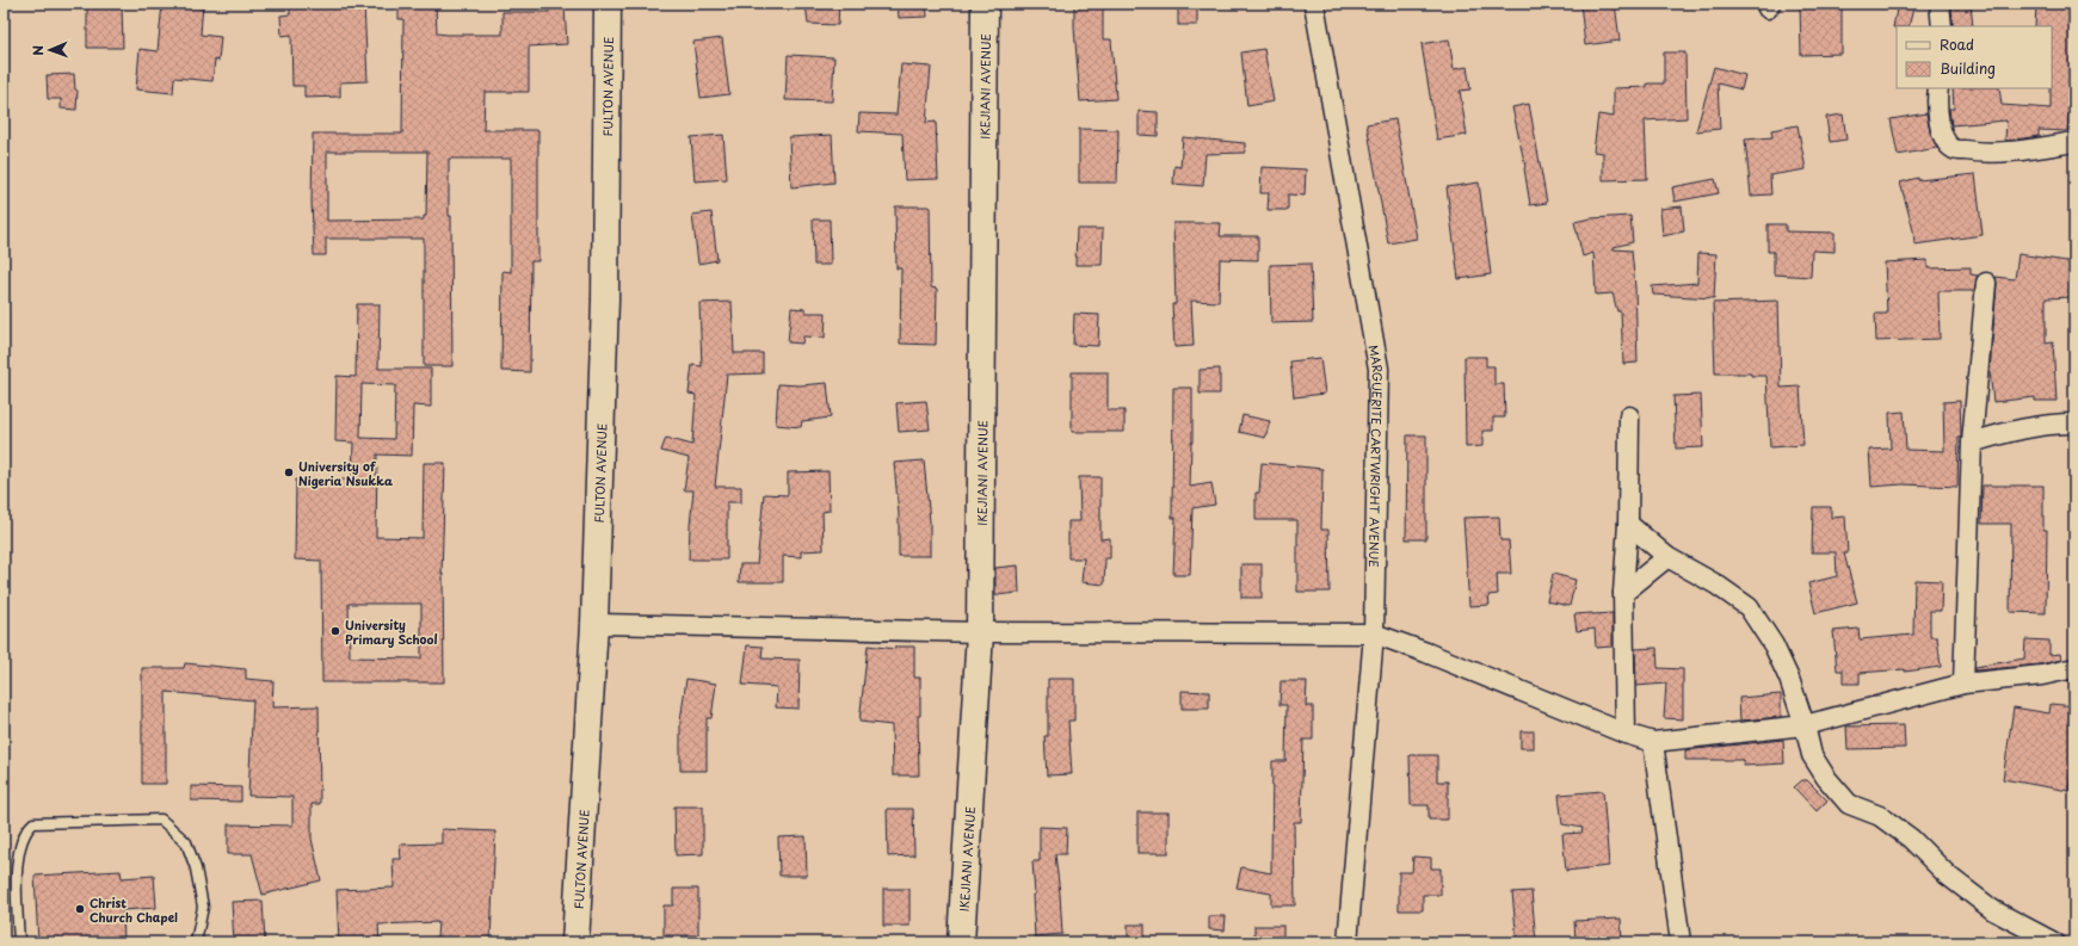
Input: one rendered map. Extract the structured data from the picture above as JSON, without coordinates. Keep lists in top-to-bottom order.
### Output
{
  "streets": {
    "street": ["FULTON AVENUE", "IKEJIANI AVENUE", "MARGUERITE CARTWRIGHT AVENUE"]
  },
  "places": ["University of Nigeria Nsukka", "University Primary School", "Christ Church Chapel"],
  "legend": ["Road", "Building"],
  "north": "left"
}
